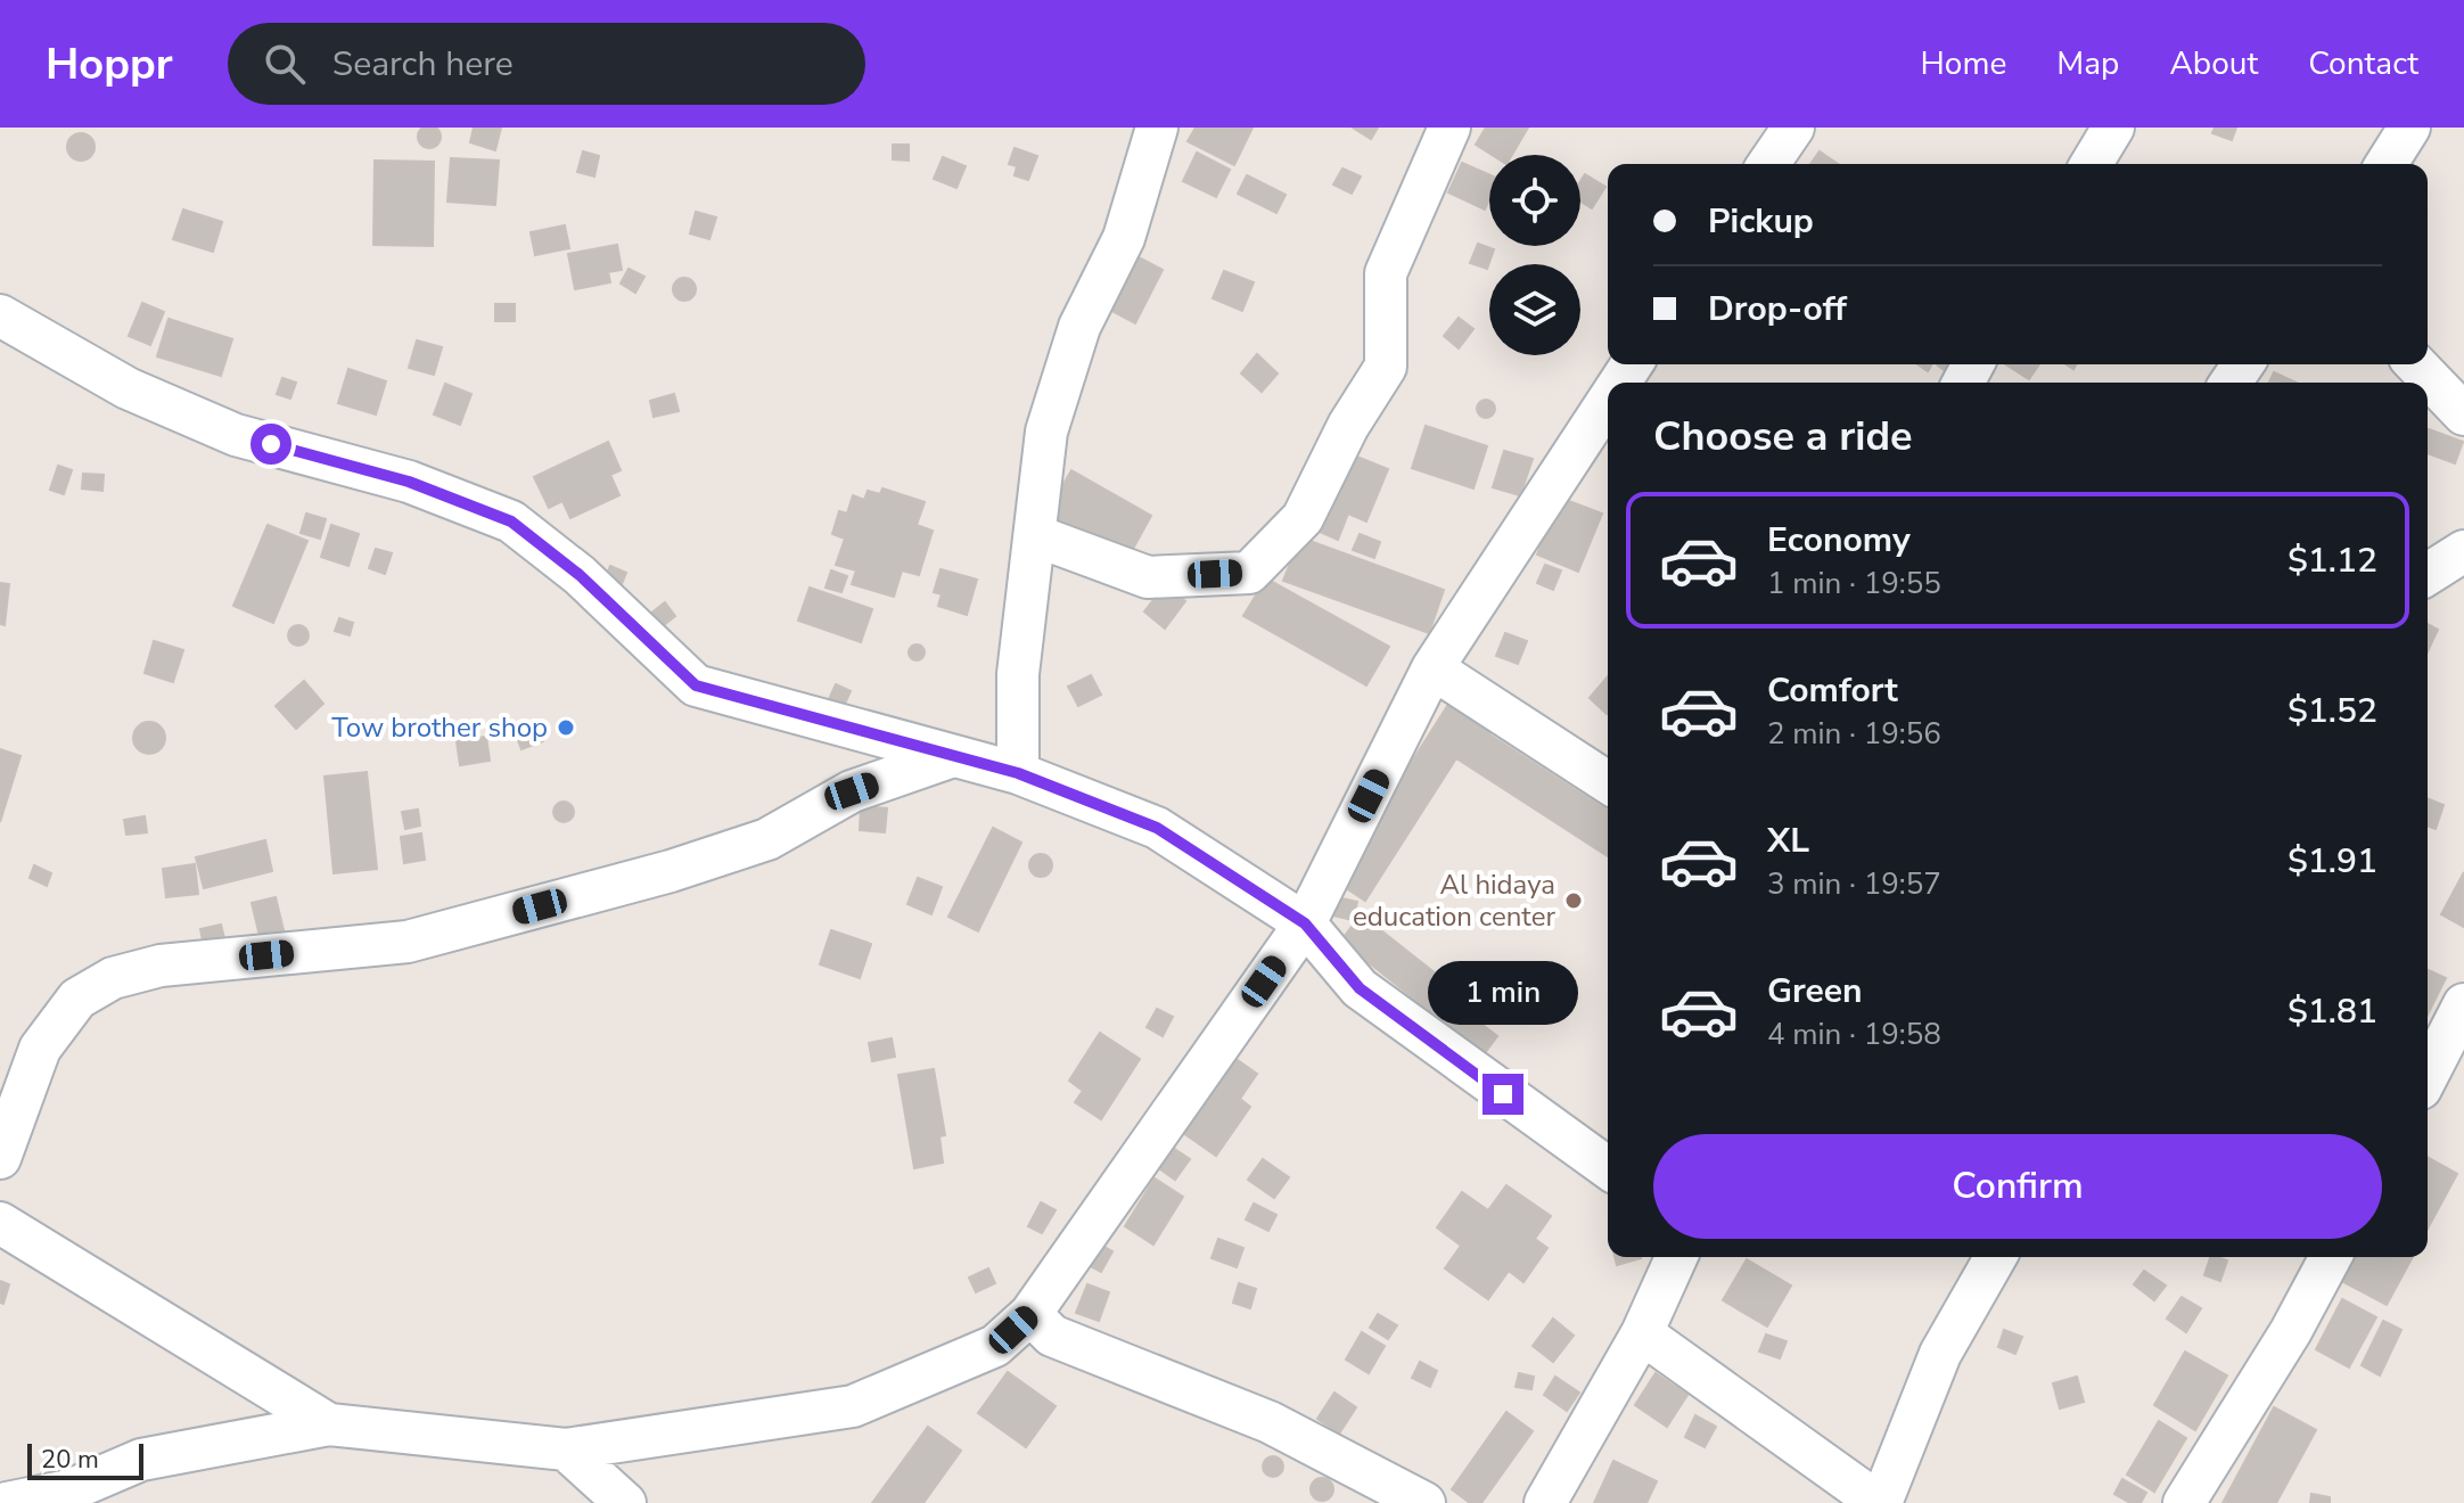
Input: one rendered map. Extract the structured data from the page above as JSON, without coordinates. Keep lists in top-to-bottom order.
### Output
{
  "places": ["Tow brother shop", "Al hidaya education center"],
  "scale_bar": "20 m",
  "page": {
    "header": "Hoppr",
    "search": "Search here",
    "nav": [
      "Home",
      "Map",
      "About",
      "Contact"
    ],
    "banner": ["Pickup", "Drop-off"],
    "heading": "Choose a ride",
    "list": [
      {
        "name": "Economy",
        "note": "1 min · 19:55",
        "value": "$1.12"
      },
      {
        "name": "Comfort",
        "note": "2 min · 19:56",
        "value": "$1.52"
      },
      {
        "name": "XL",
        "note": "3 min · 19:57",
        "value": "$1.91"
      },
      {
        "name": "Green",
        "note": "4 min · 19:58",
        "value": "$1.81"
      }
    ],
    "bubble": "1 min",
    "buttons": "Confirm",
    "scale": "20 m"
  }
}
